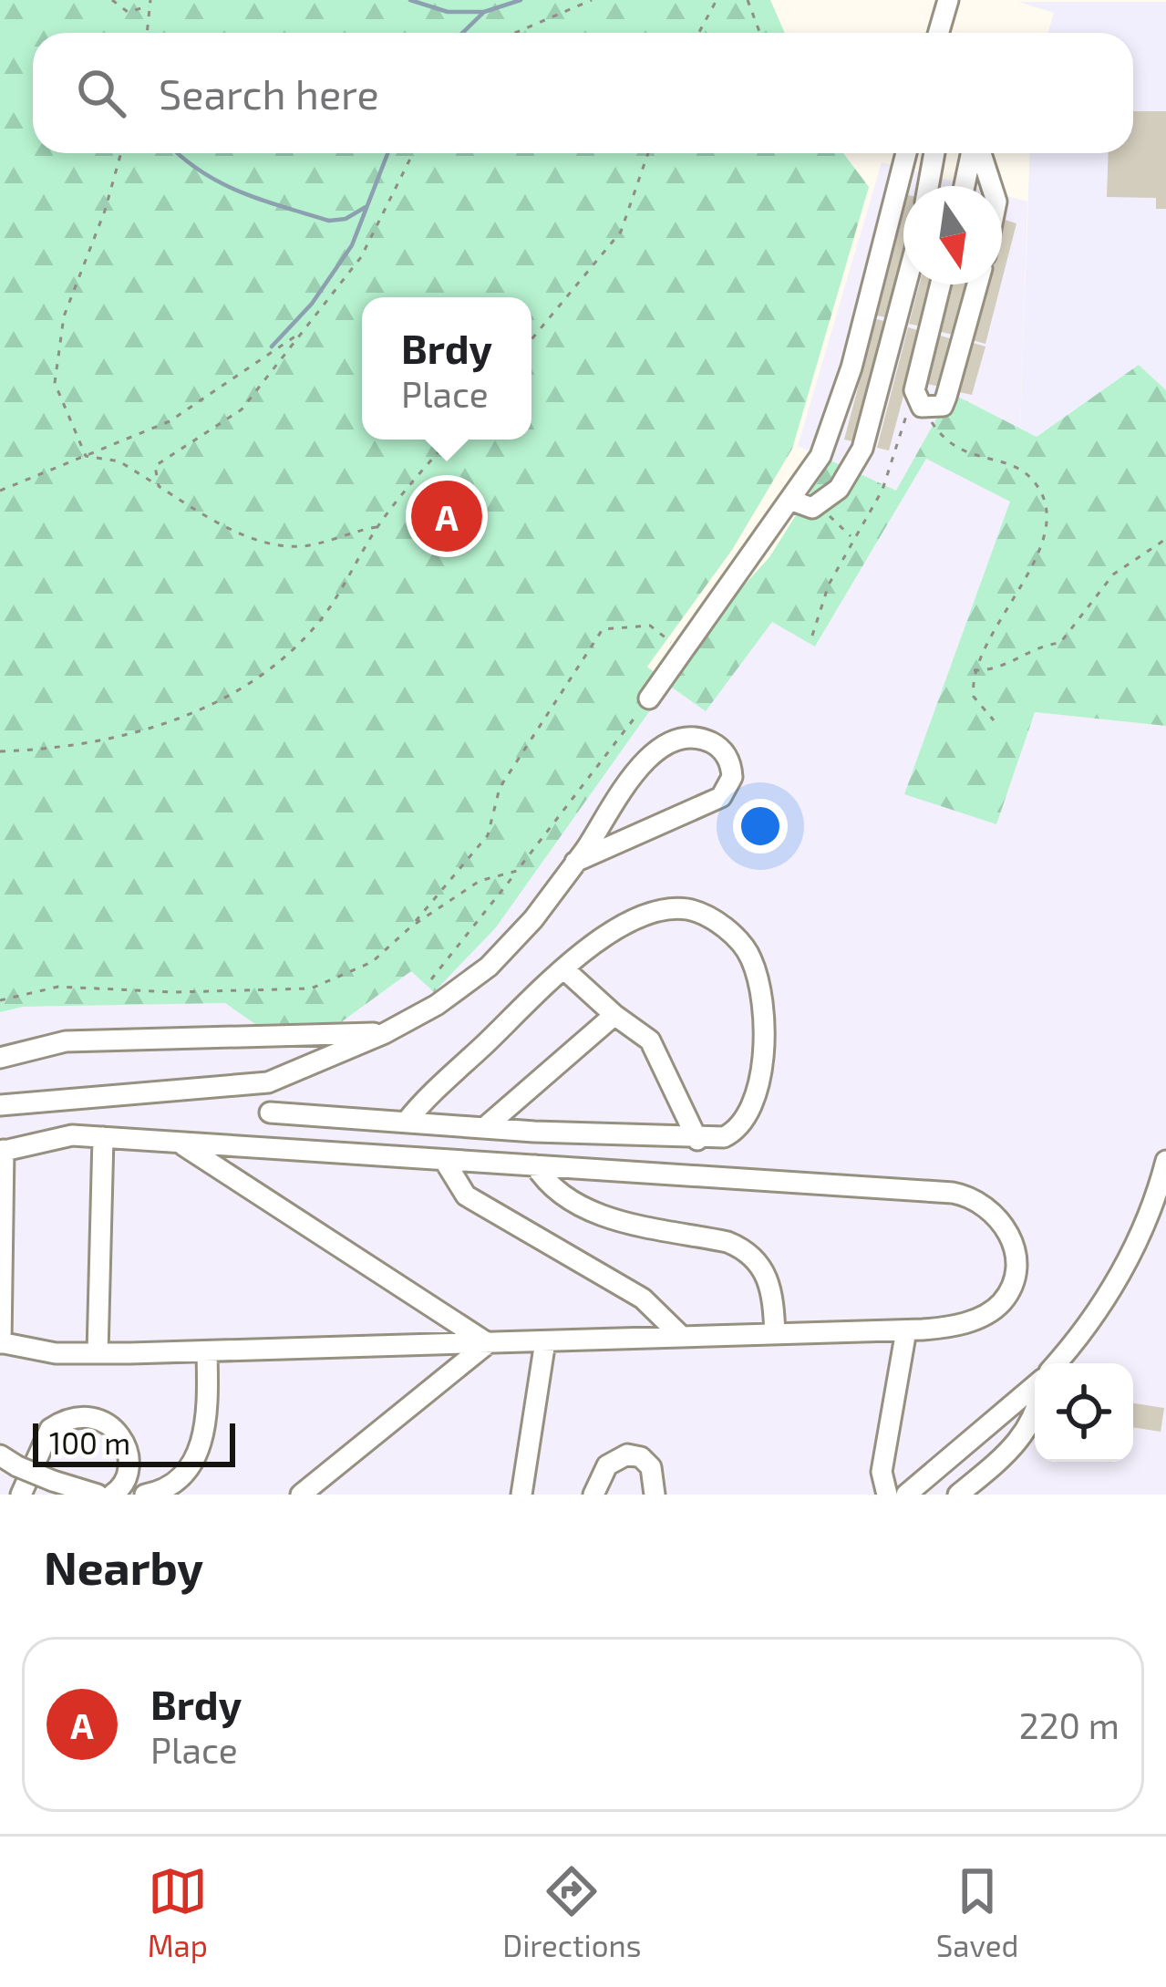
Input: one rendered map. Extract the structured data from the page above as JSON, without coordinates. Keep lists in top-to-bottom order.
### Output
{
  "scale_bar": "100 m",
  "north": "bottom",
  "page": {
    "search": "Search here",
    "popup": ["Brdy", "Place"],
    "pins": "A",
    "scale": "100 m",
    "heading": "Nearby",
    "list": [
      {
        "mark": "A",
        "name": "Brdy",
        "note": "Place",
        "value": "220 m"
      }
    ],
    "nav": ["Map", "Directions", "Saved"]
  }
}
